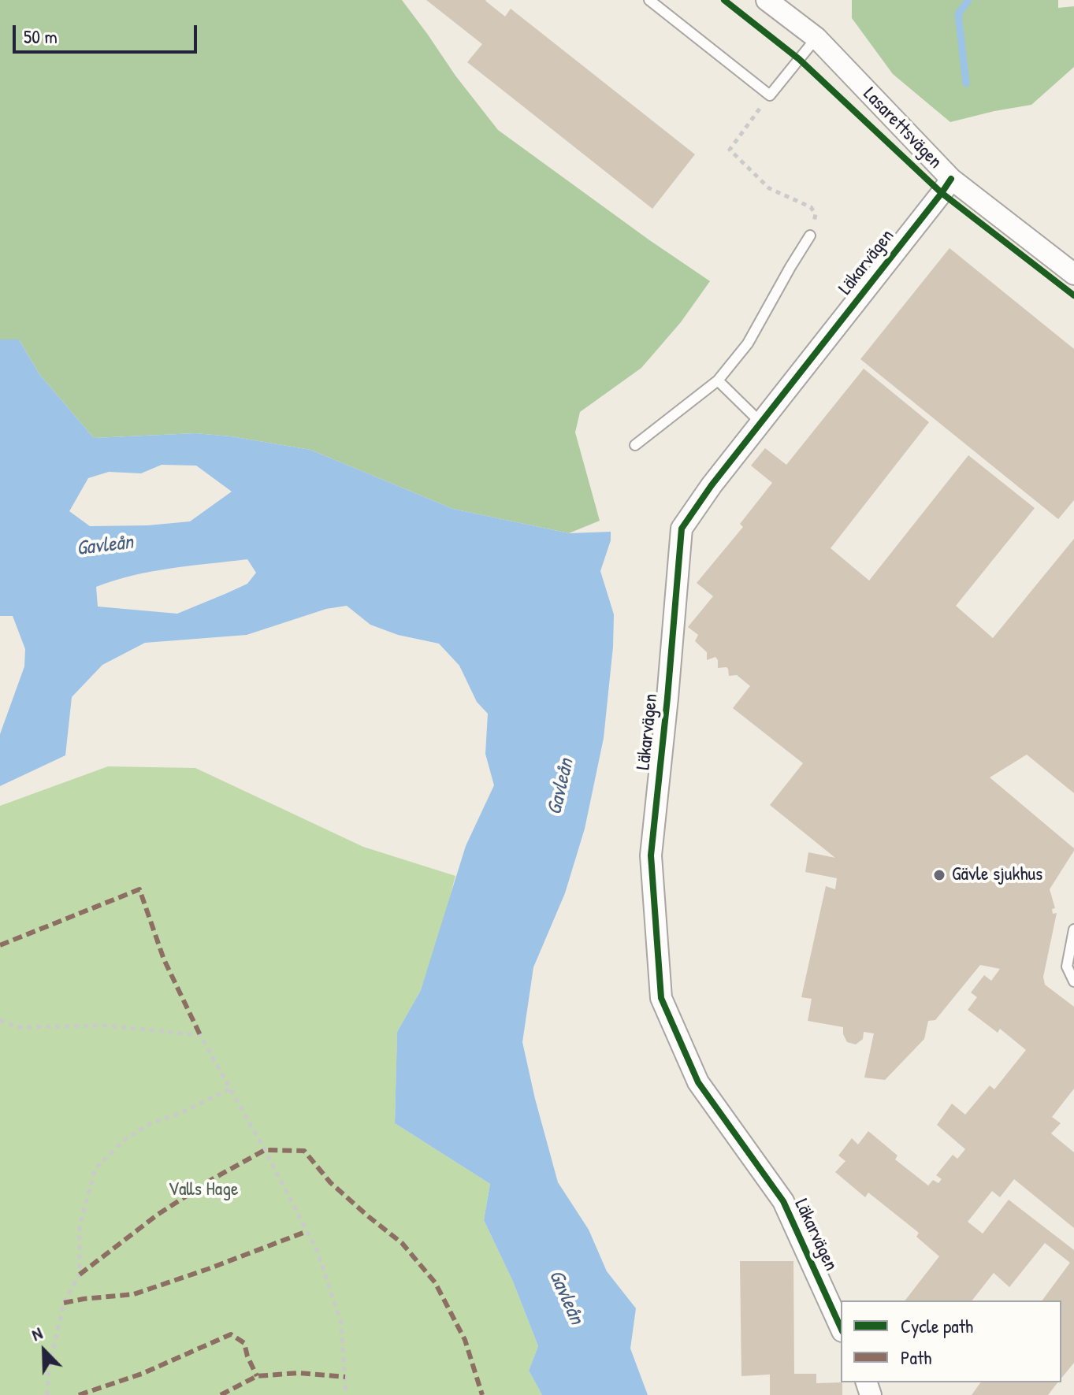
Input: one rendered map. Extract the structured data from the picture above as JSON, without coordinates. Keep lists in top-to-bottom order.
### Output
{
  "streets": {
    "street": ["Lasarettsvägen", "Läkarvägen"]
  },
  "crossings": [
    ["Lasarettsvägen", "Läkarvägen"]
  ],
  "water": ["Gavleån"],
  "parks": ["Valls Hage"],
  "places": ["Gävle sjukhus"],
  "legend": ["Cycle path", "Path"],
  "scale_bar": "50 m",
  "north": "top left"
}
